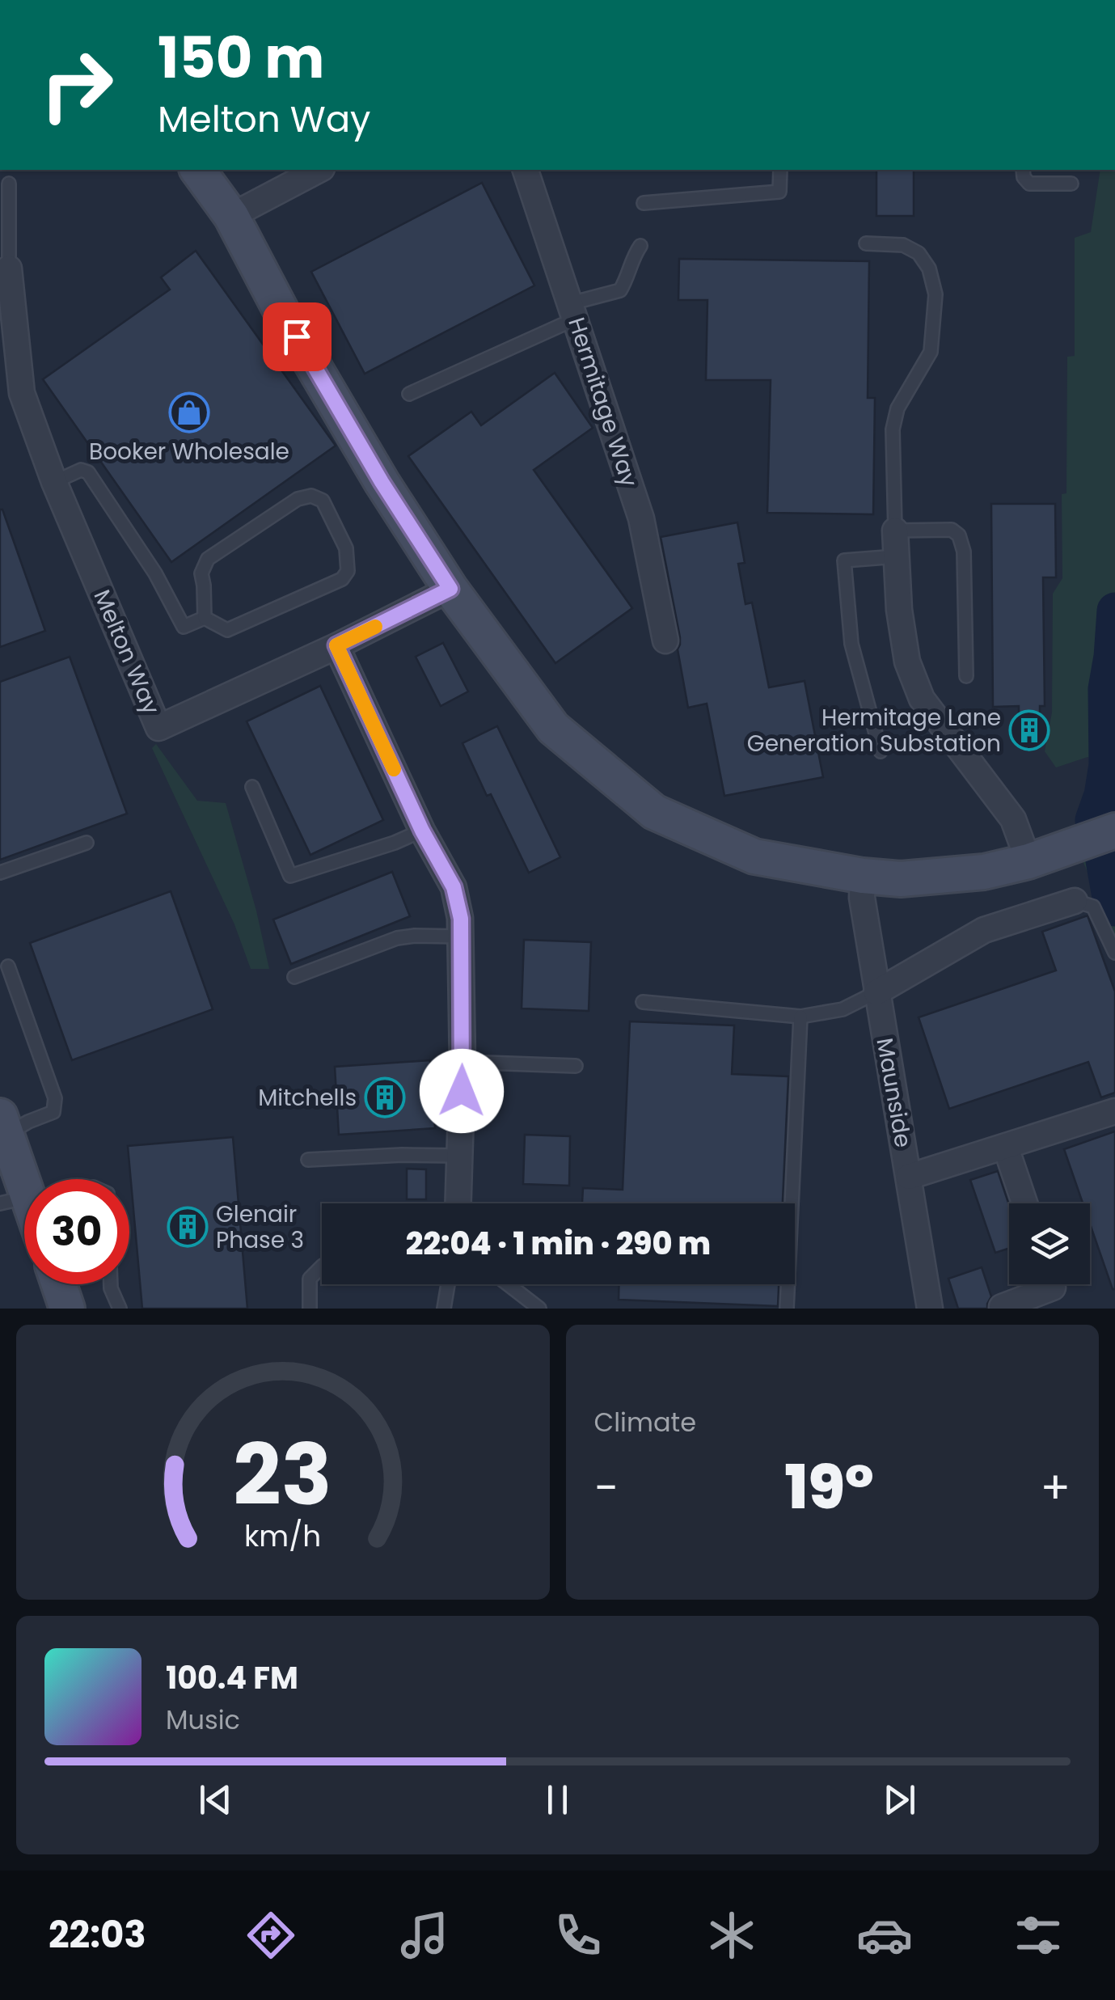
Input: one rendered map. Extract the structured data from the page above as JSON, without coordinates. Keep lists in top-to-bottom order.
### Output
{
  "streets": {
    "street": ["Hermitage Way", "Melton Way", "Maunside"]
  },
  "places": {
    "shop": ["Booker Wholesale"],
    "building": ["Hermitage Lane Generation Substation", "Mitchells", "Glenair Phase 3"]
  },
  "page": {
    "turn": ["150 m", "Melton Way"],
    "limit": "30",
    "trip": "22:04 · 1 min · 290 m",
    "tile": "Climate",
    "heat": ["−", "19°", "+"],
    "song": ["100.4 FM", "Music"],
    "tabs": "22:03",
    "gauge": ["23", "km/h"]
  }
}
